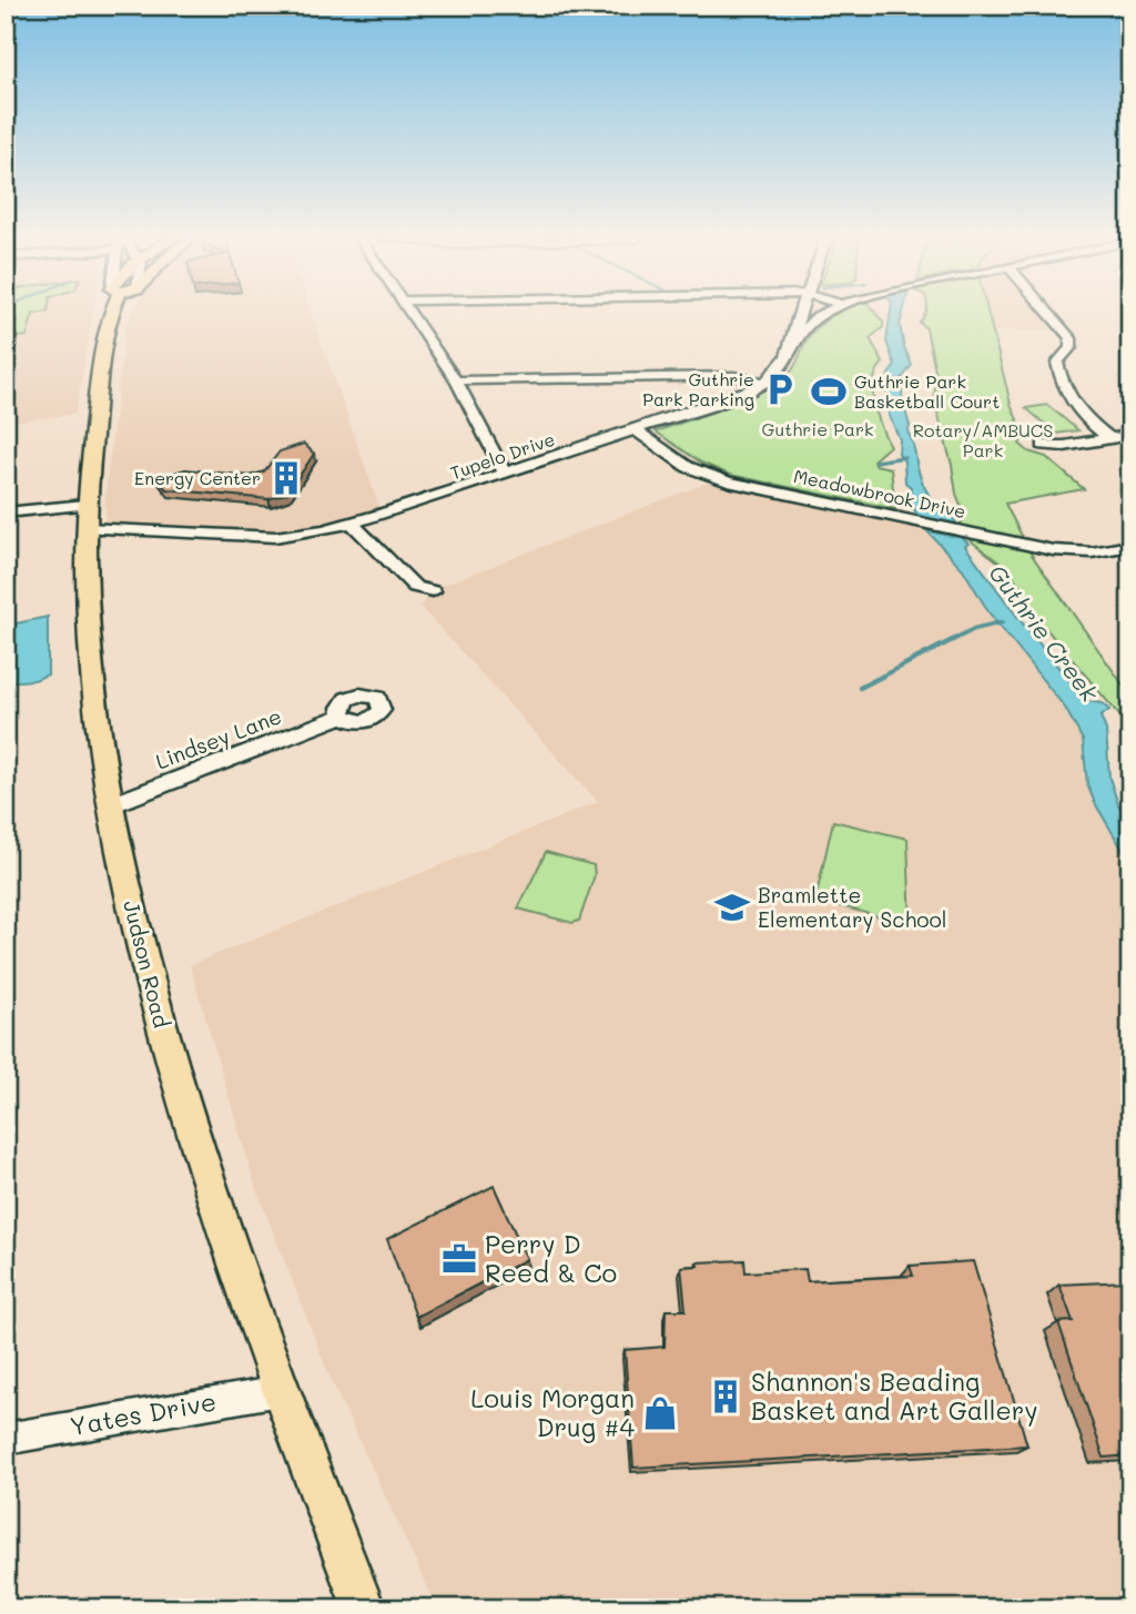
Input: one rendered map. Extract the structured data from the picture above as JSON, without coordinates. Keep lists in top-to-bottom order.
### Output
{
  "streets": {
    "main road": ["Judson Road"],
    "street": [
      "Tupelo Drive",
      "Meadowbrook Drive",
      "Lindsey Lane",
      "Yates Drive"
    ]
  },
  "crossings": [
    ["Tupelo Drive", "Meadowbrook Drive"],
    ["Tupelo Drive", "Judson Road"],
    ["Lindsey Lane", "Judson Road"],
    ["Judson Road", "Yates Drive"]
  ],
  "water": ["Guthrie Creek"],
  "parks": ["Guthrie Park", "Rotary/AMBUCS Park"],
  "places": {
    "parking": ["Guthrie Park Parking"],
    "sports": ["Guthrie Park Basketball Court"],
    "building": ["Energy Center", "Shannon's Beading Basket and Art Gallery"],
    "school or university": ["Bramlette Elementary School"],
    "office": ["Perry D Reed & Co"],
    "shop": ["Louis Morgan Drug #4"]
  }
}
